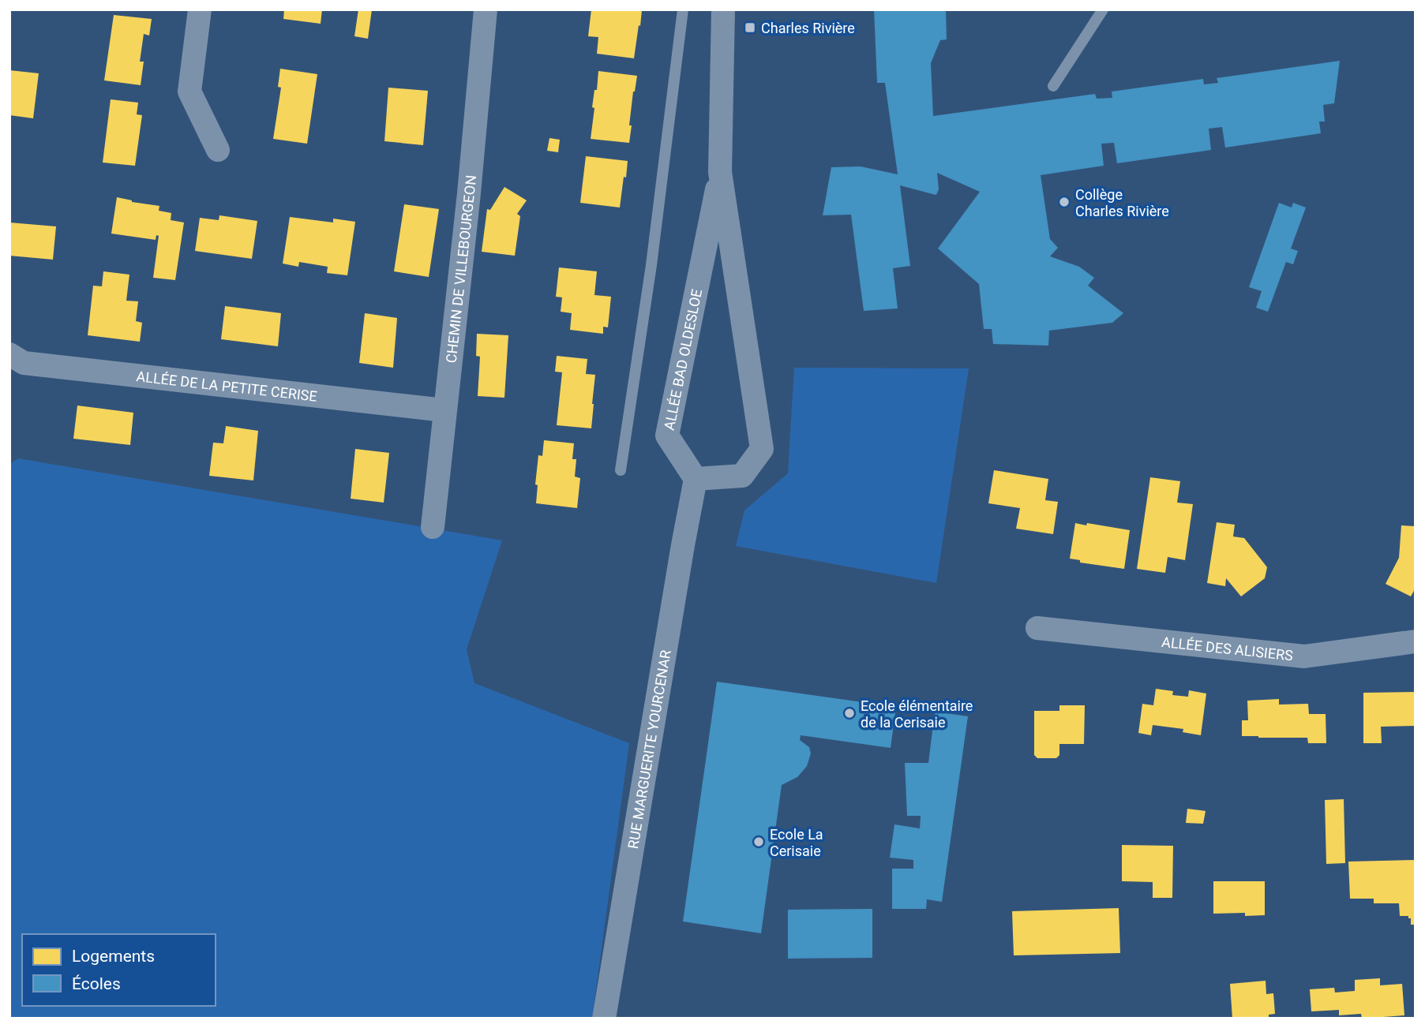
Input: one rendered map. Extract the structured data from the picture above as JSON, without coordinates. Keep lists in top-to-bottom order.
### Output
{
  "streets": {
    "street": [
      "CHEMIN DE VILLEBOURGEON",
      "ALLÉE BAD OLDESLOE",
      "ALLÉE DE LA PETITE CERISE",
      "ALLÉE DES ALISIERS",
      "RUE MARGUERITE YOURCENAR"
    ]
  },
  "crossings": [
    ["CHEMIN DE VILLEBOURGEON", "ALLÉE DE LA PETITE CERISE"],
    ["ALLÉE BAD OLDESLOE", "RUE MARGUERITE YOURCENAR"]
  ],
  "places": {
    "transit": ["Charles Rivière"],
    "other": ["Collège Charles Rivière", "Ecole élémentaire de la Cerisaie", "Ecole La Cerisaie"]
  },
  "legend": ["Logements", "Écoles"]
}
